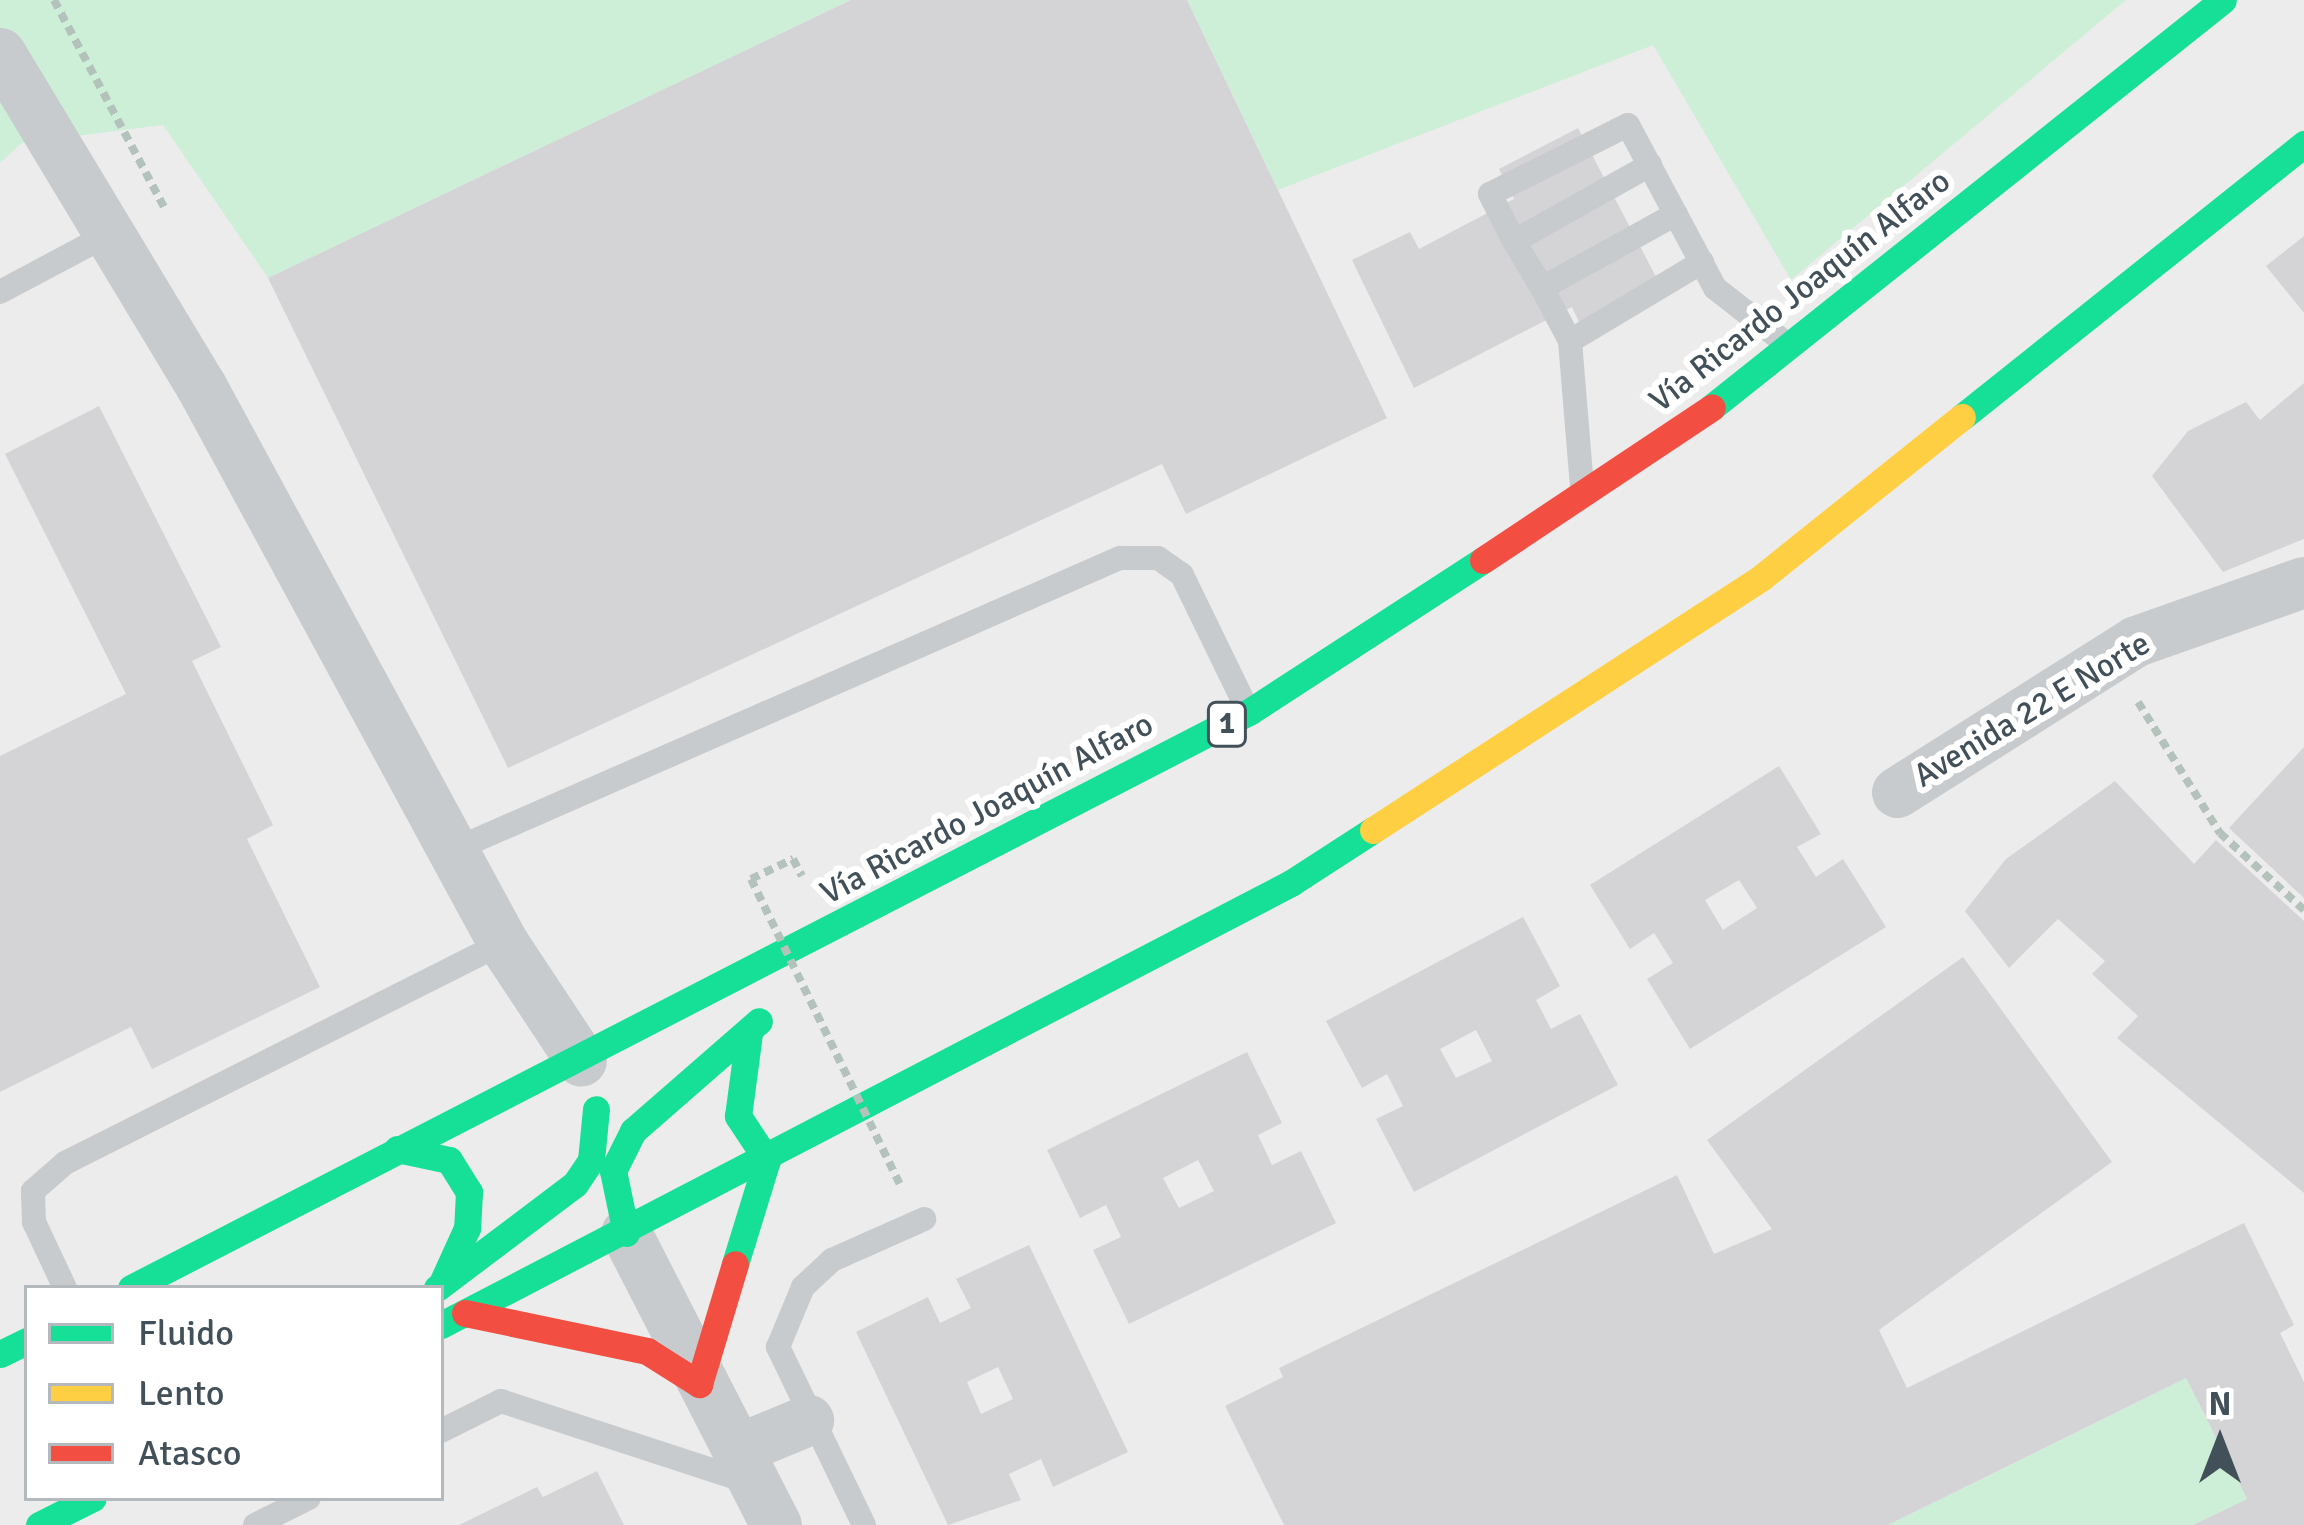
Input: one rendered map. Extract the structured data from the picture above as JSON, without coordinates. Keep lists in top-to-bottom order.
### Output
{
  "streets": {
    "main road": ["Vía Ricardo Joaquín Alfaro", "1"],
    "street": ["Avenida 22 E Norte"]
  },
  "legend": ["Fluido", "Lento", "Atasco"],
  "north": "top"
}
